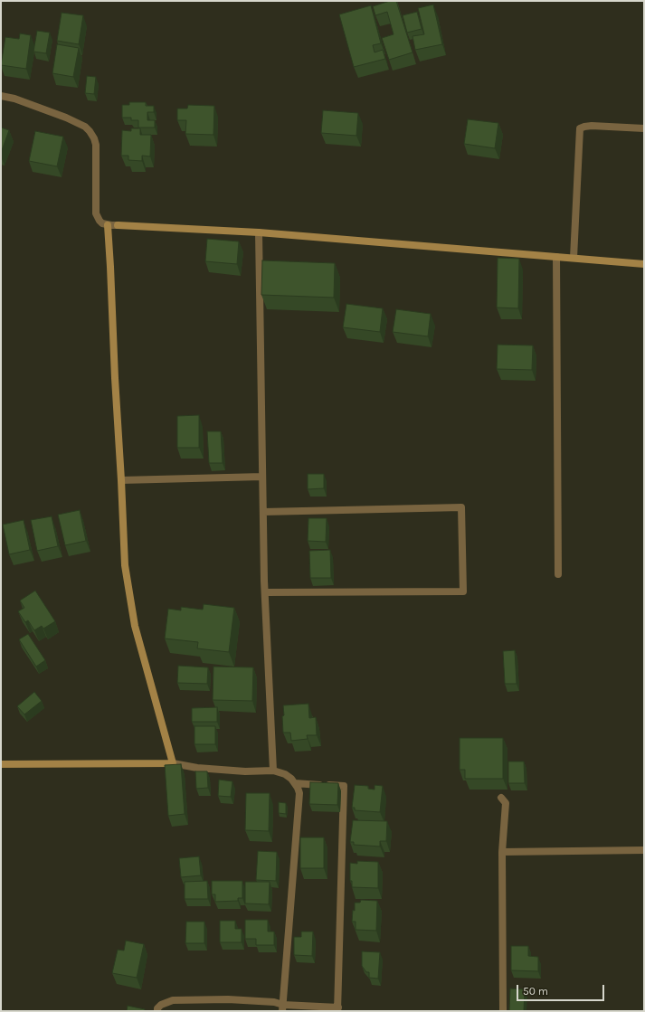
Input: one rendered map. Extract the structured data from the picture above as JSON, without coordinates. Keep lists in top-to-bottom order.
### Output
{
  "scale_bar": "50 m"
}
